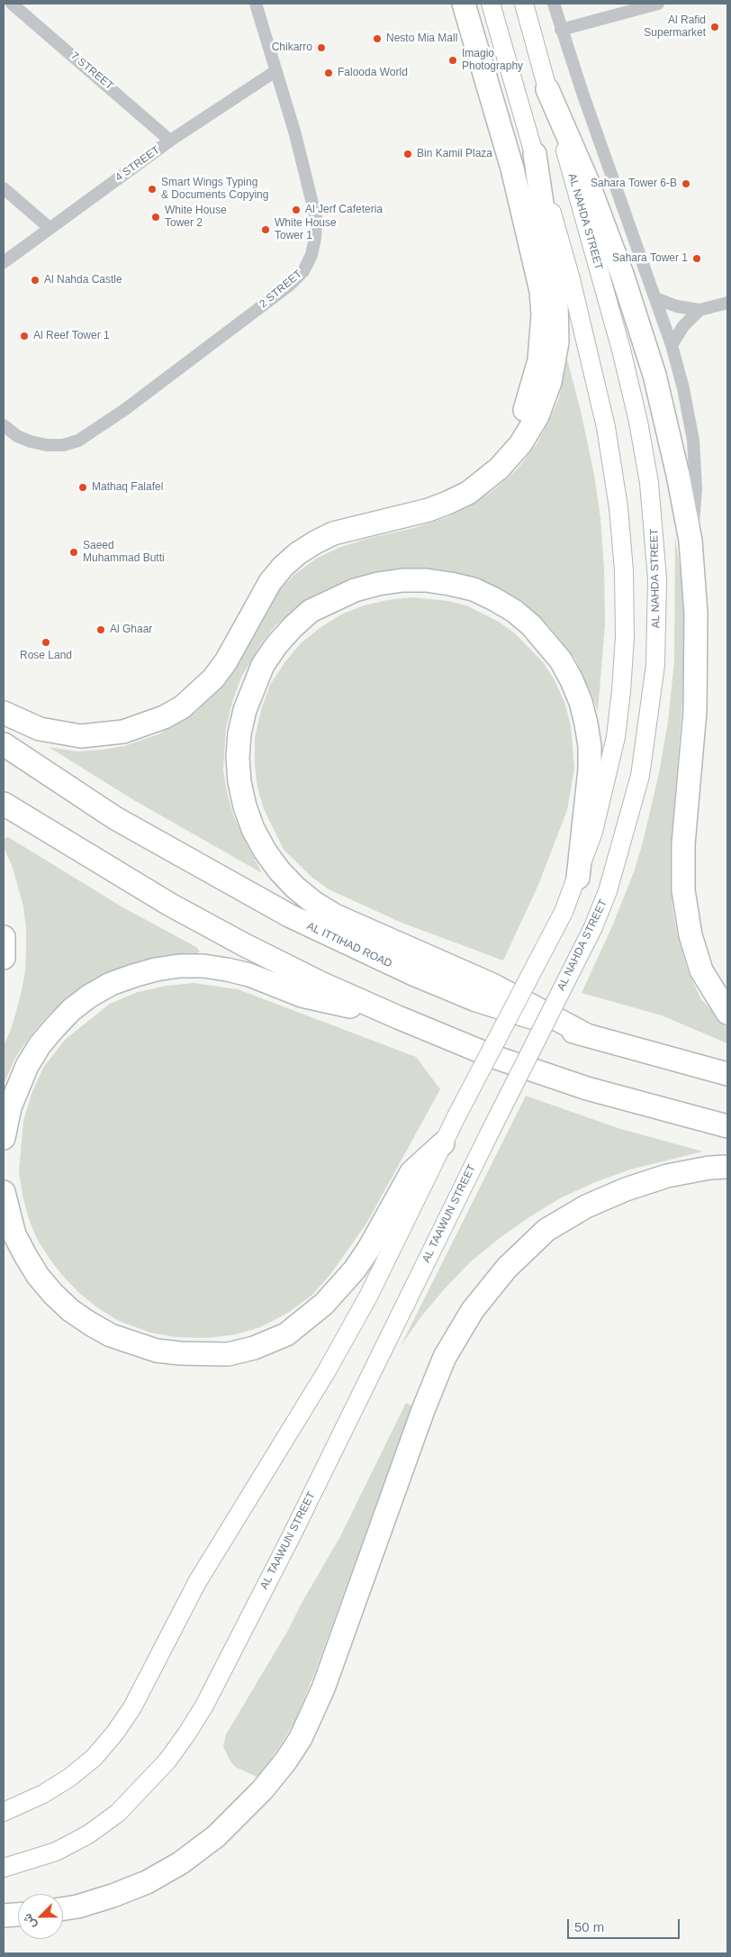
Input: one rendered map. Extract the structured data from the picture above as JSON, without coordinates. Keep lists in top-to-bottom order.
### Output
{
  "streets": {
    "highway": ["AL ITTIHAD ROAD"],
    "main road": ["AL NAHDA STREET", "AL TAAWUN STREET"],
    "street": ["7 STREET", "4 STREET", "2 STREET"]
  },
  "crossings": [
    ["7 STREET", "4 STREET"],
    ["4 STREET", "2 STREET"],
    ["AL NAHDA STREET", "AL TAAWUN STREET"]
  ],
  "places": [
    "Al Rafid Supermarket",
    "Nesto Mia Mall",
    "Chikarro",
    "Imagio Photography",
    "Falooda World",
    "Bin Kamil Plaza",
    "Sahara Tower 6-B",
    "Smart Wings Typing & Documents Copying",
    "Al Jerf Cafeteria",
    "White House Tower 2",
    "White House Tower 1",
    "Sahara Tower 1",
    "Al Nahda Castle",
    "Al Reef Tower 1",
    "Mathaq Falafel",
    "Saeed Muhammad Butti",
    "Al Ghaar",
    "Rose Land"
  ],
  "scale_bar": "50 m",
  "north": "bottom left"
}
